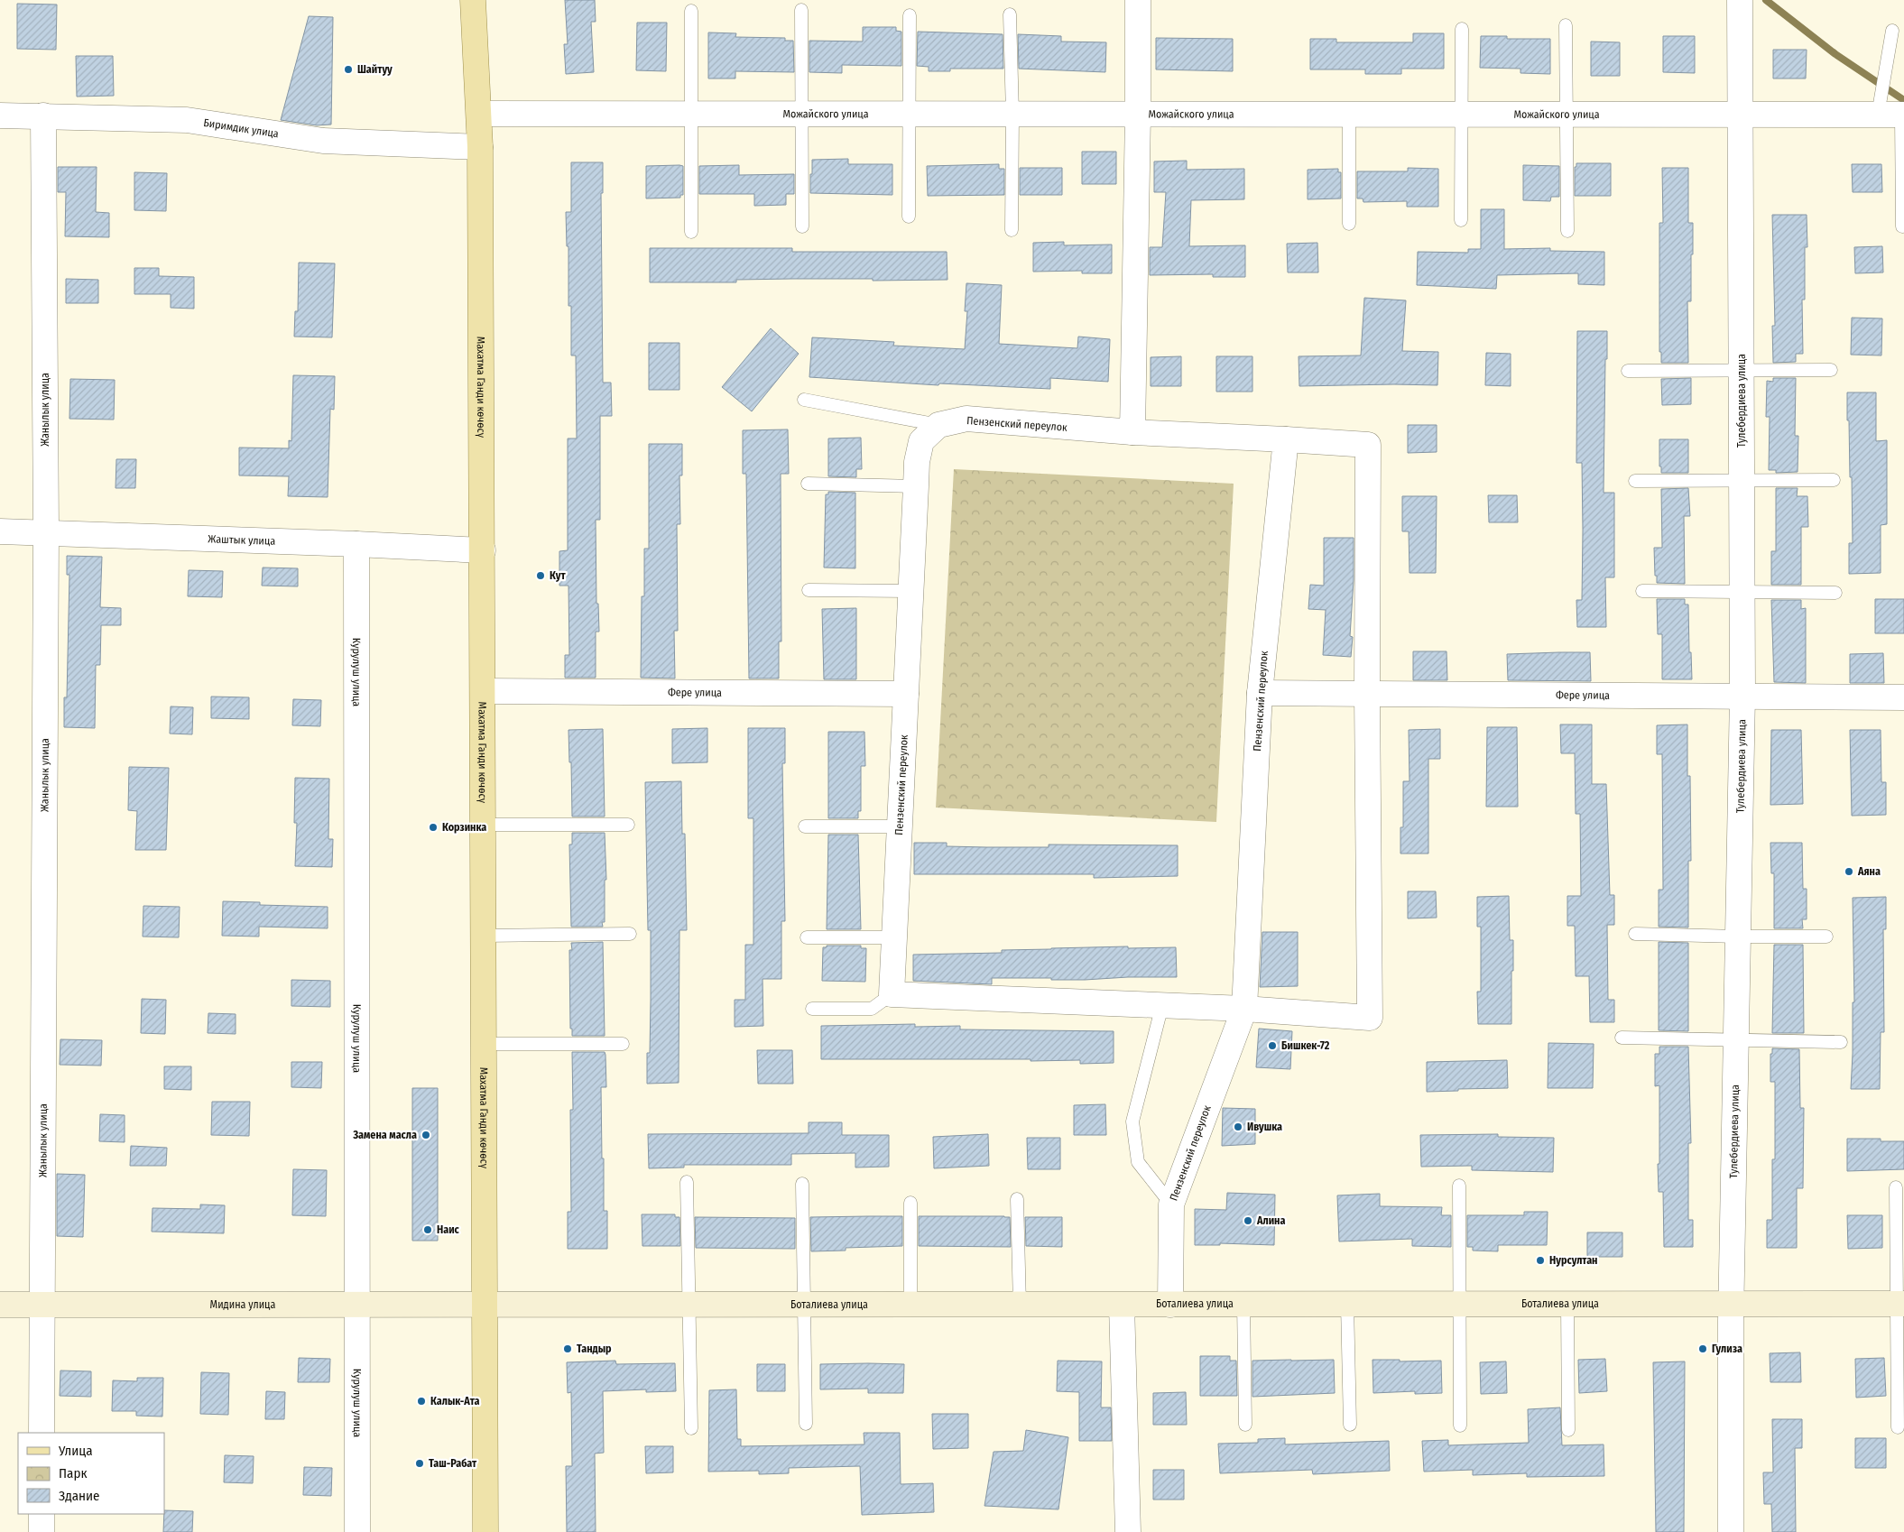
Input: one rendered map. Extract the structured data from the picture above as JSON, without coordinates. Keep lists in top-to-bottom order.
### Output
{
  "streets": {
    "main road": ["Махатма Ганди көчөсү"],
    "street": [
      "Можайского улица",
      "Биримдик улица",
      "Тулебердиева улица",
      "Жанылык улица",
      "Пензенский переулок",
      "Жаштык улица",
      "Курулуш улица",
      "Фере улица",
      "Мидина улица",
      "Боталиева улица"
    ]
  },
  "crossings": [
    ["Можайского улица", "Махатма Ганди көчөсү"],
    ["Можайского улица", "Тулебердиева улица"],
    ["Биримдик улица", "Махатма Ганди көчөсү"],
    ["Биримдик улица", "Жанылык улица"],
    ["Махатма Ганди көчөсү", "Жаштык улица"],
    ["Махатма Ганди көчөсү", "Фере улица"],
    ["Махатма Ганди көчөсү", "Мидина улица"],
    ["Махатма Ганди көчөсү", "Боталиева улица"],
    ["Тулебердиева улица", "Фере улица"],
    ["Тулебердиева улица", "Боталиева улица"],
    ["Жанылык улица", "Жаштык улица"],
    ["Жанылык улица", "Мидина улица"],
    ["Пензенский переулок", "Фере улица"],
    ["Пензенский переулок", "Боталиева улица"],
    ["Жаштык улица", "Курулуш улица"],
    ["Курулуш улица", "Мидина улица"],
    ["Мидина улица", "Боталиева улица"]
  ],
  "places": [
    "Шайтуу",
    "Кут",
    "Корзинка",
    "Аяна",
    "Бишкек-72",
    "Ивушка",
    "Замена масла",
    "Алина",
    "Наис",
    "Нурсултан",
    "Тандыр",
    "Гулиза",
    "Калык-Ата",
    "Таш-Рабат"
  ],
  "legend": ["Улица", "Парк", "Здание"]
}
